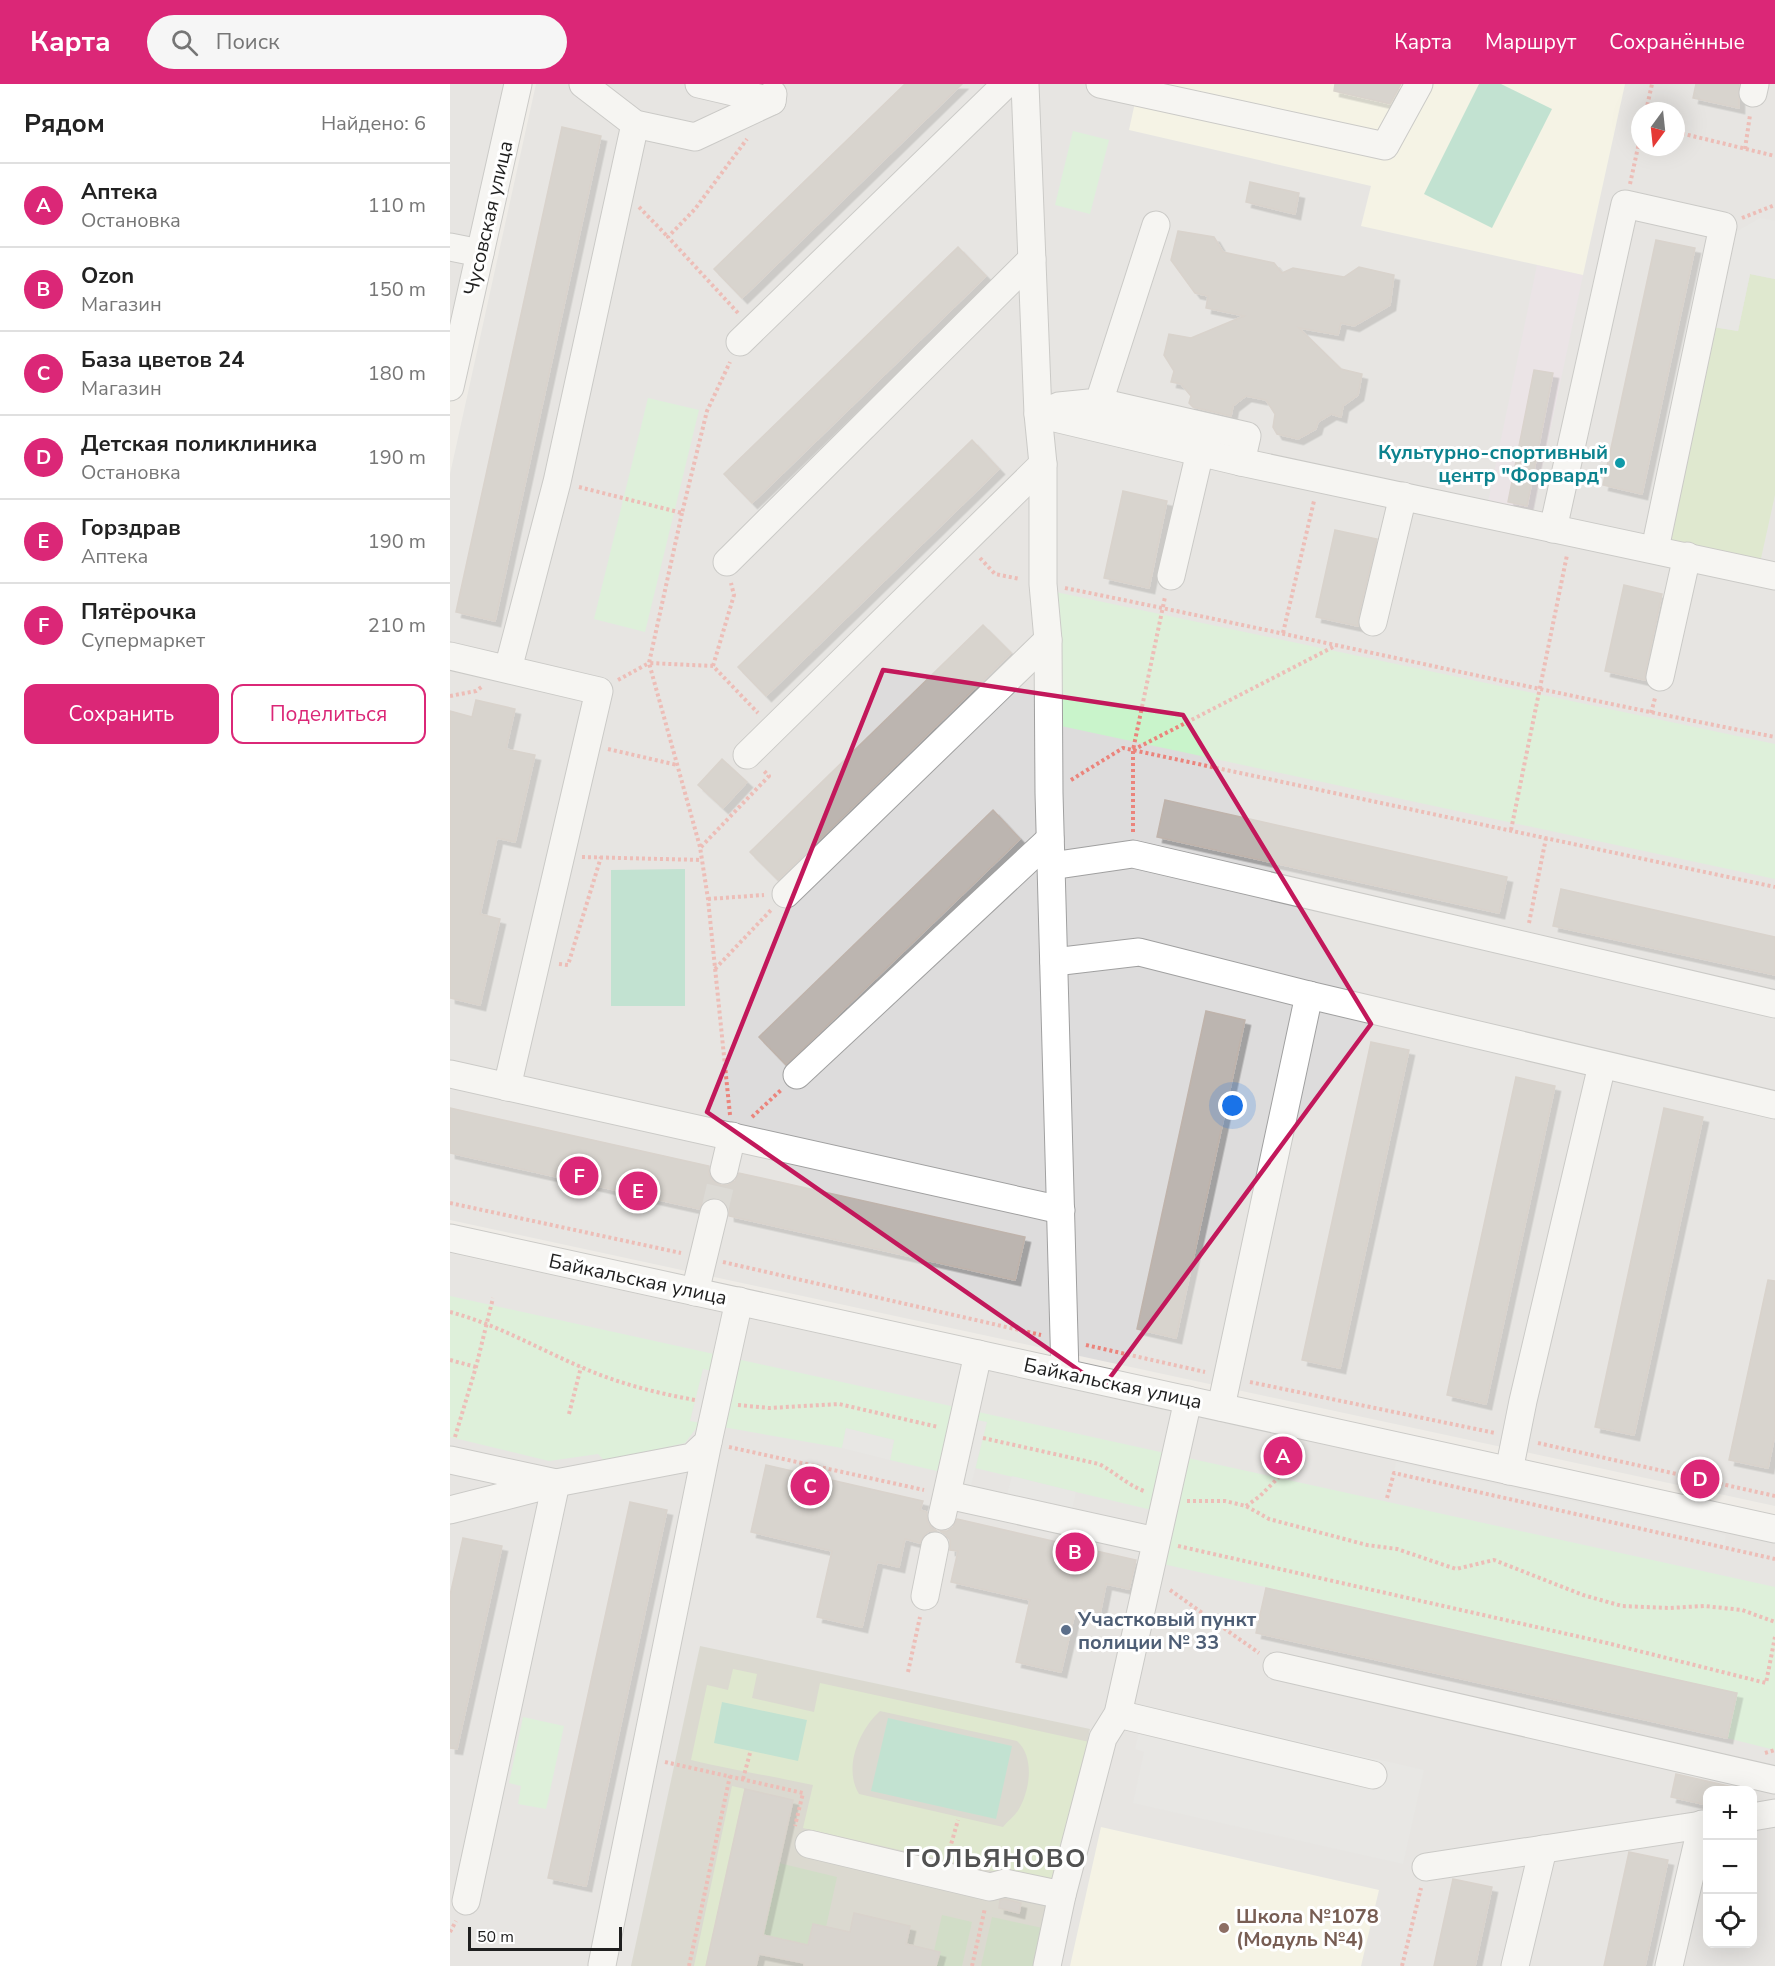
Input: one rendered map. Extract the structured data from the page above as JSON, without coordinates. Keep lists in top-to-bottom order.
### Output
{
  "streets": {
    "street": ["Чусовская улица", "Байкальская улица"]
  },
  "districts": ["ГОЛЬЯНОВО"],
  "places": ["Культурно-спортивный центр \"Форвард\"", "Участковый пункт полиции № 33", "Школа №1078 (Модуль №4)"],
  "scale_bar": "50 m",
  "north": "bottom",
  "page": {
    "header": "Карта",
    "search": "Поиск",
    "nav": ["Карта", "Маршрут", "Сохранённые"],
    "heading": ["Рядом", "Найдено: 6"],
    "list": [
      {
        "mark": "A",
        "name": "Аптека",
        "note": "Остановка",
        "value": "110 m"
      },
      {
        "mark": "B",
        "name": "Ozon",
        "note": "Магазин",
        "value": "150 m"
      },
      {
        "mark": "C",
        "name": "База цветов 24",
        "note": "Магазин",
        "value": "180 m"
      },
      {
        "mark": "D",
        "name": "Детская поликлиника",
        "note": "Остановка",
        "value": "190 m"
      },
      {
        "mark": "E",
        "name": "Горздрав",
        "note": "Аптека",
        "value": "190 m"
      },
      {
        "mark": "F",
        "name": "Пятёрочка",
        "note": "Супермаркет",
        "value": "210 m"
      }
    ],
    "buttons": ["Сохранить", "Поделиться"],
    "pins": [
      "F",
      "E",
      "A",
      "D",
      "C",
      "B"
    ],
    "map_buttons": ["+", "−"],
    "scale": "50 m"
  }
}
